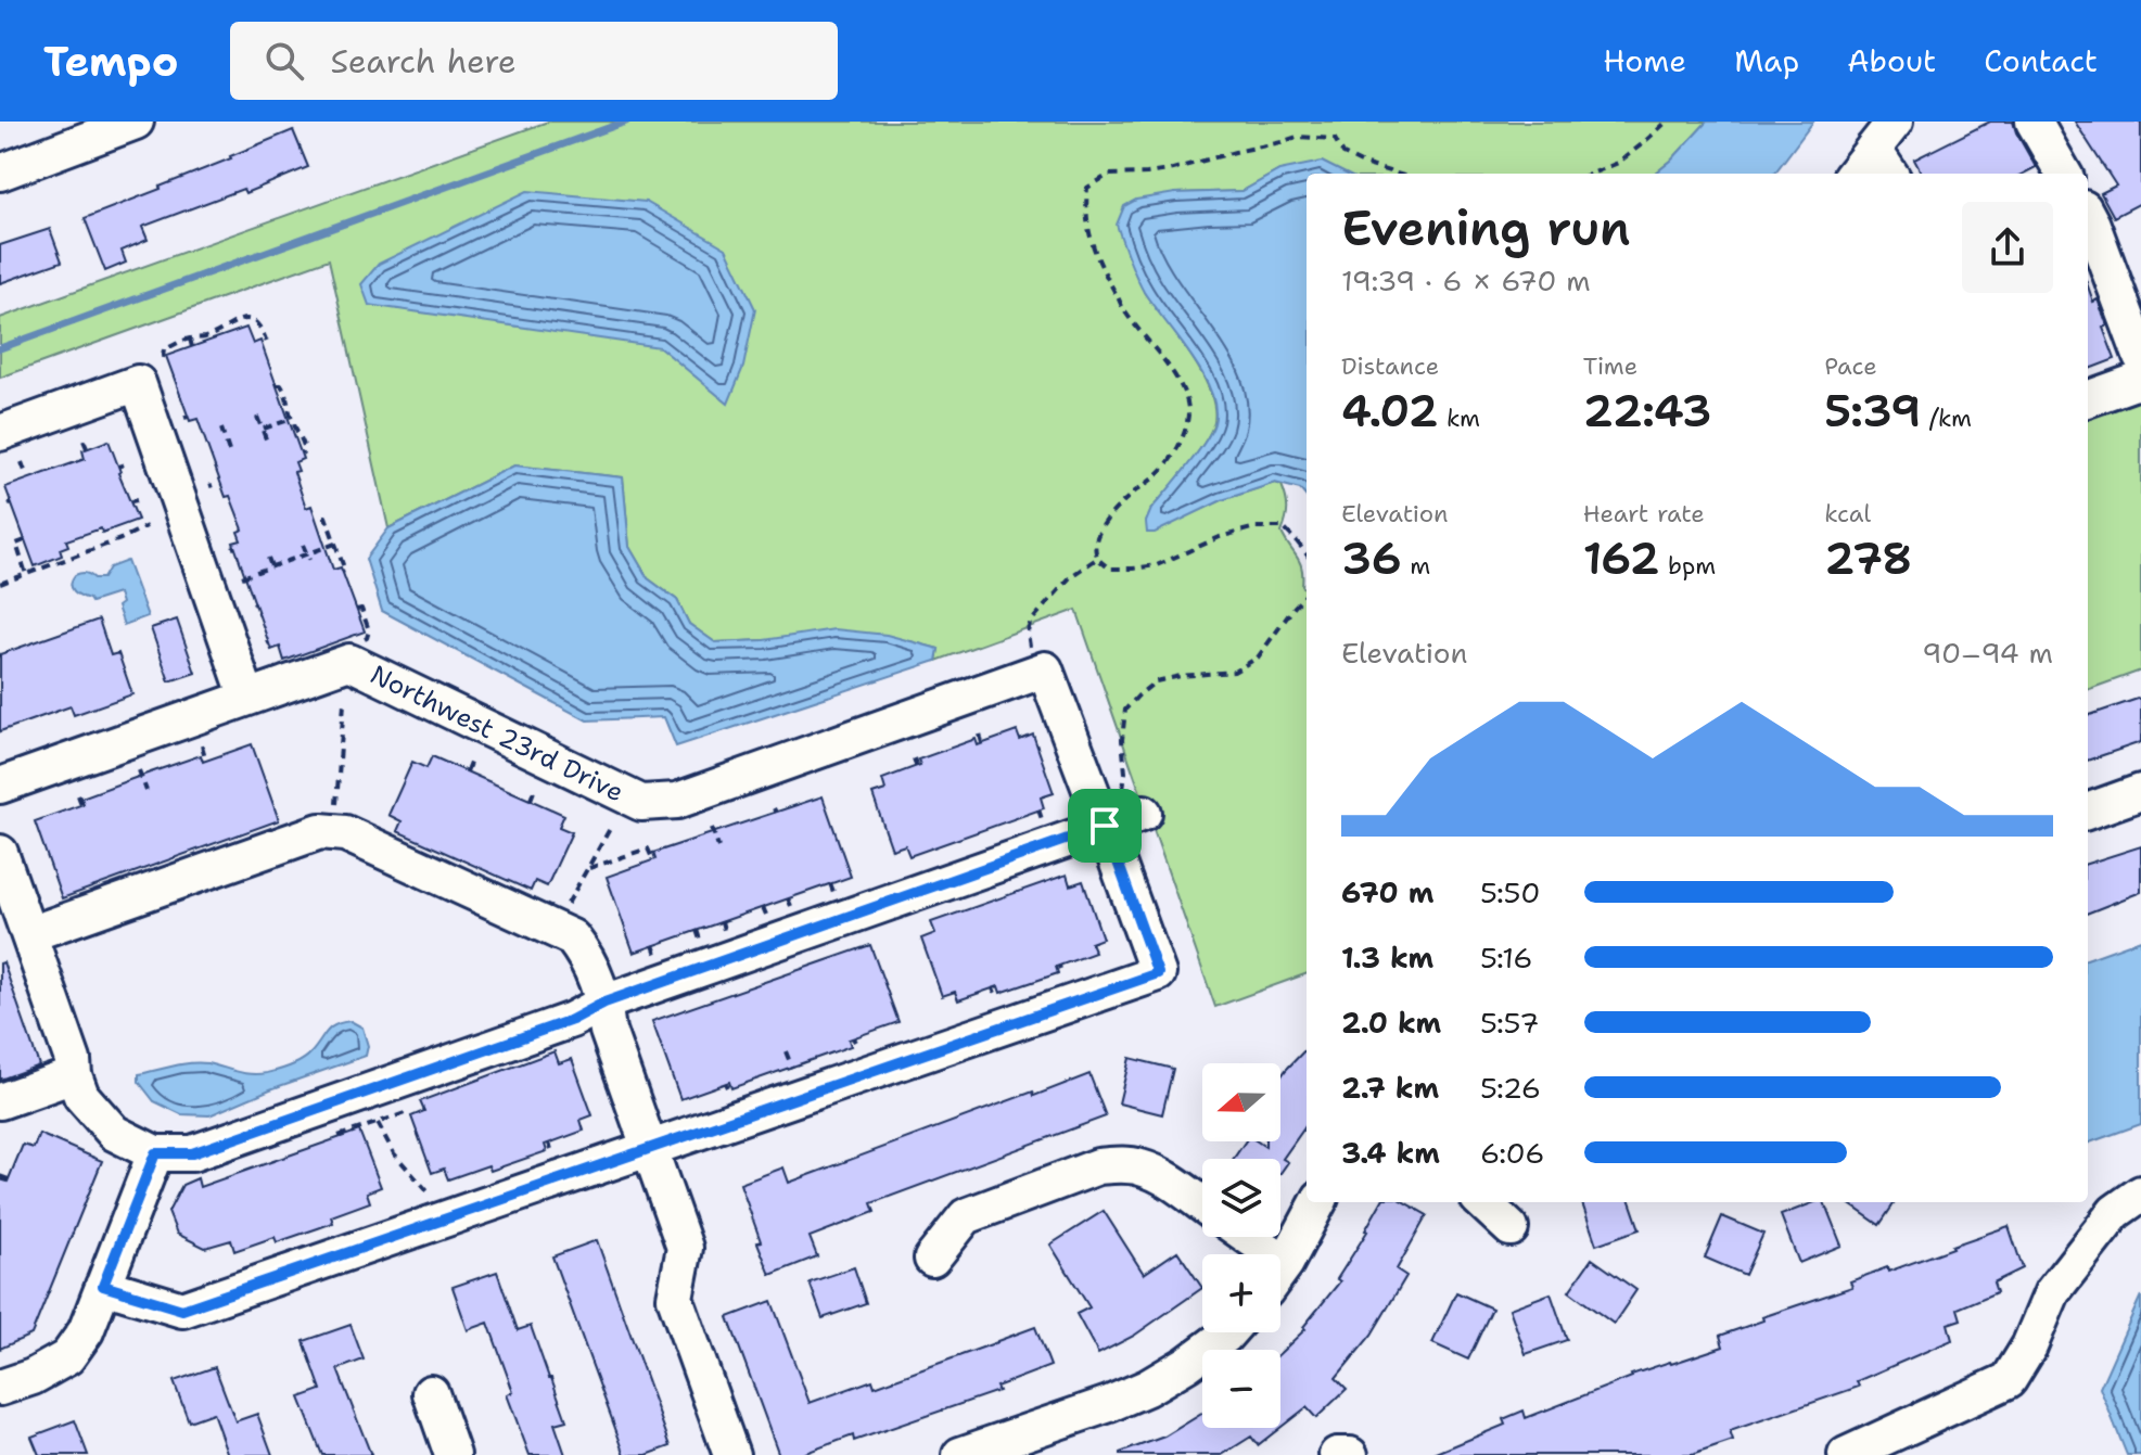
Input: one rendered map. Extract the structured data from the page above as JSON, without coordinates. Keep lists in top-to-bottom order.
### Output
{
  "streets": {
    "street": ["Northwest 23rd Drive"]
  },
  "north": "left",
  "page": {
    "header": "Tempo",
    "search": "Search here",
    "nav": [
      "Home",
      "Map",
      "About",
      "Contact"
    ],
    "heading": ["Evening run", "19:39 · 6 × 670 m"],
    "stats": [
      ["Distance", "4.02 km"],
      ["Time", "22:43"],
      ["Pace", "5:39 /km"],
      ["Elevation", "36 m"],
      ["Heart rate", "162 bpm"],
      ["kcal", "278"]
    ],
    "chart": ["Elevation", "90–94 m"],
    "list": [
      {
        "name": "670 m",
        "note": "5:50"
      },
      {
        "name": "1.3 km",
        "note": "5:16"
      },
      {
        "name": "2.0 km",
        "note": "5:57"
      },
      {
        "name": "2.7 km",
        "note": "5:26"
      },
      {
        "name": "3.4 km",
        "note": "6:06"
      }
    ],
    "map_buttons": ["+", "−"]
  }
}
